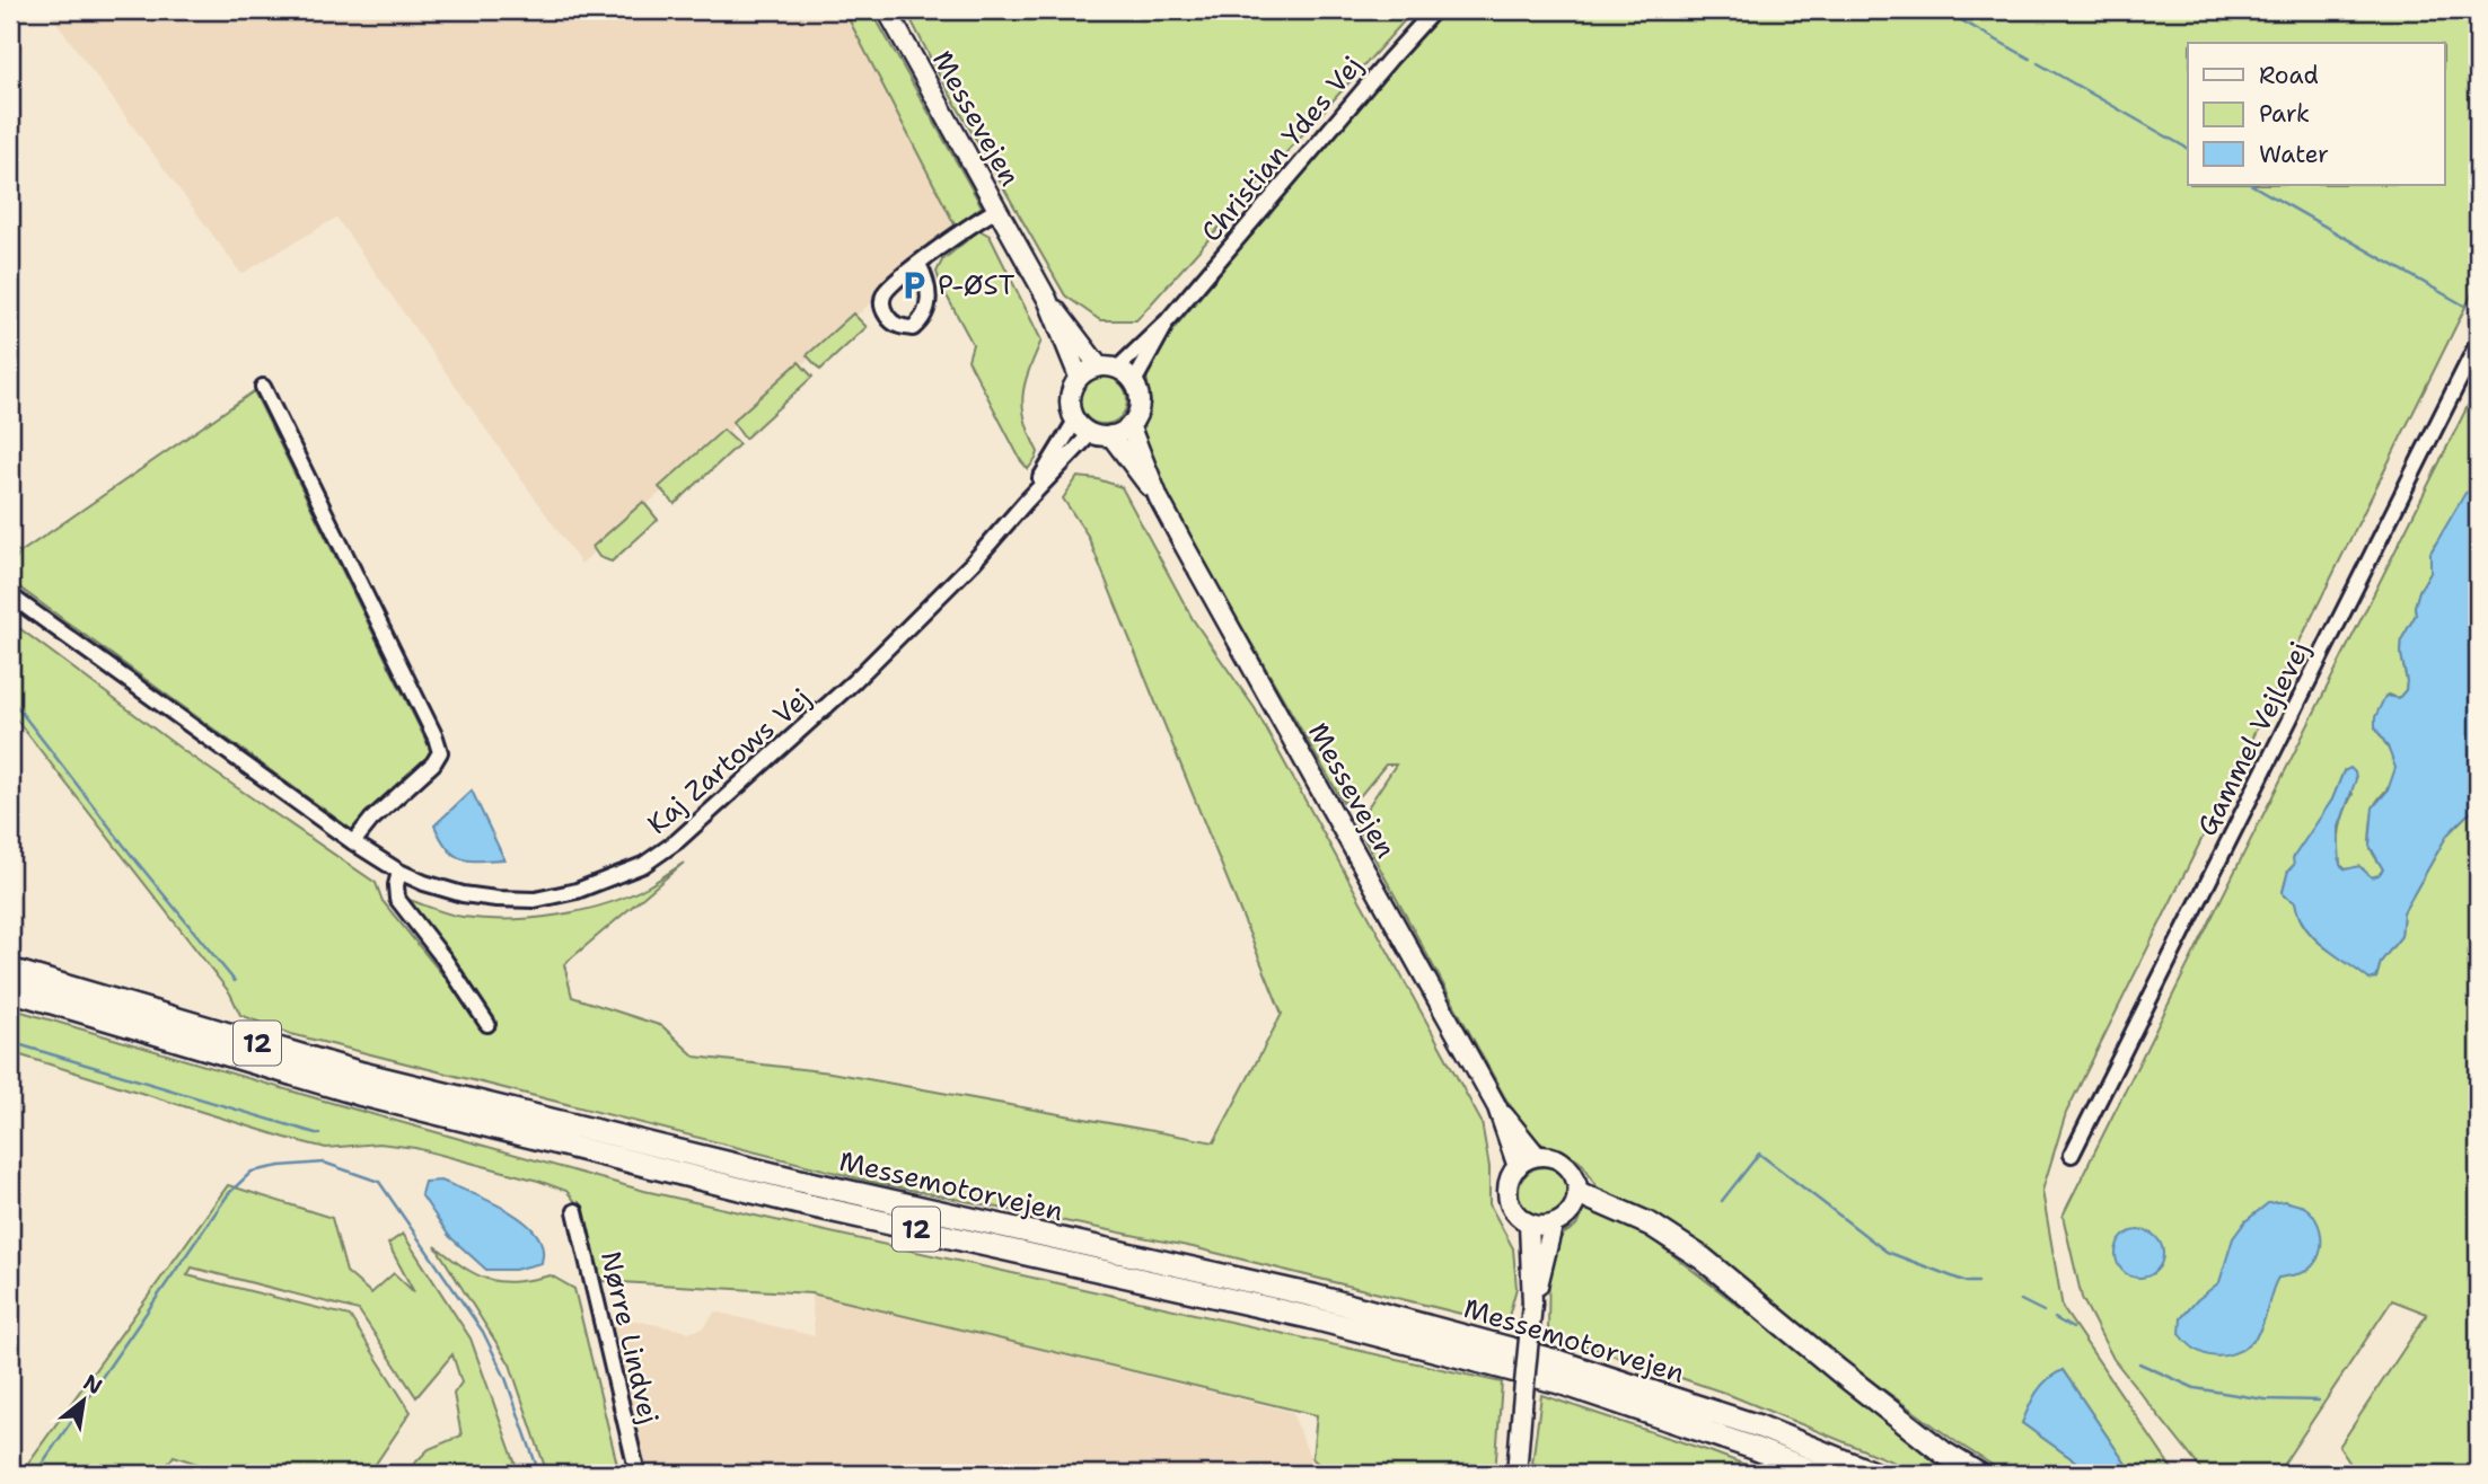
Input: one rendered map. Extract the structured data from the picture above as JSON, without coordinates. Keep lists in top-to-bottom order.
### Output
{
  "streets": {
    "highway": ["12", "Messemotorvejen"],
    "main road": ["Messevejen"],
    "street": [
      "Christian Ydes Vej",
      "Gammel Vejlevej",
      "Kaj Zartows Vej",
      "Nørre Lindvej"
    ]
  },
  "crossings": [
    ["Messevejen", "Christian Ydes Vej"],
    ["Messevejen", "Kaj Zartows Vej"],
    ["Christian Ydes Vej", "Kaj Zartows Vej"]
  ],
  "places": {
    "parking": ["P-ØST"]
  },
  "legend": ["Road", "Park", "Water"],
  "north": "top right"
}
